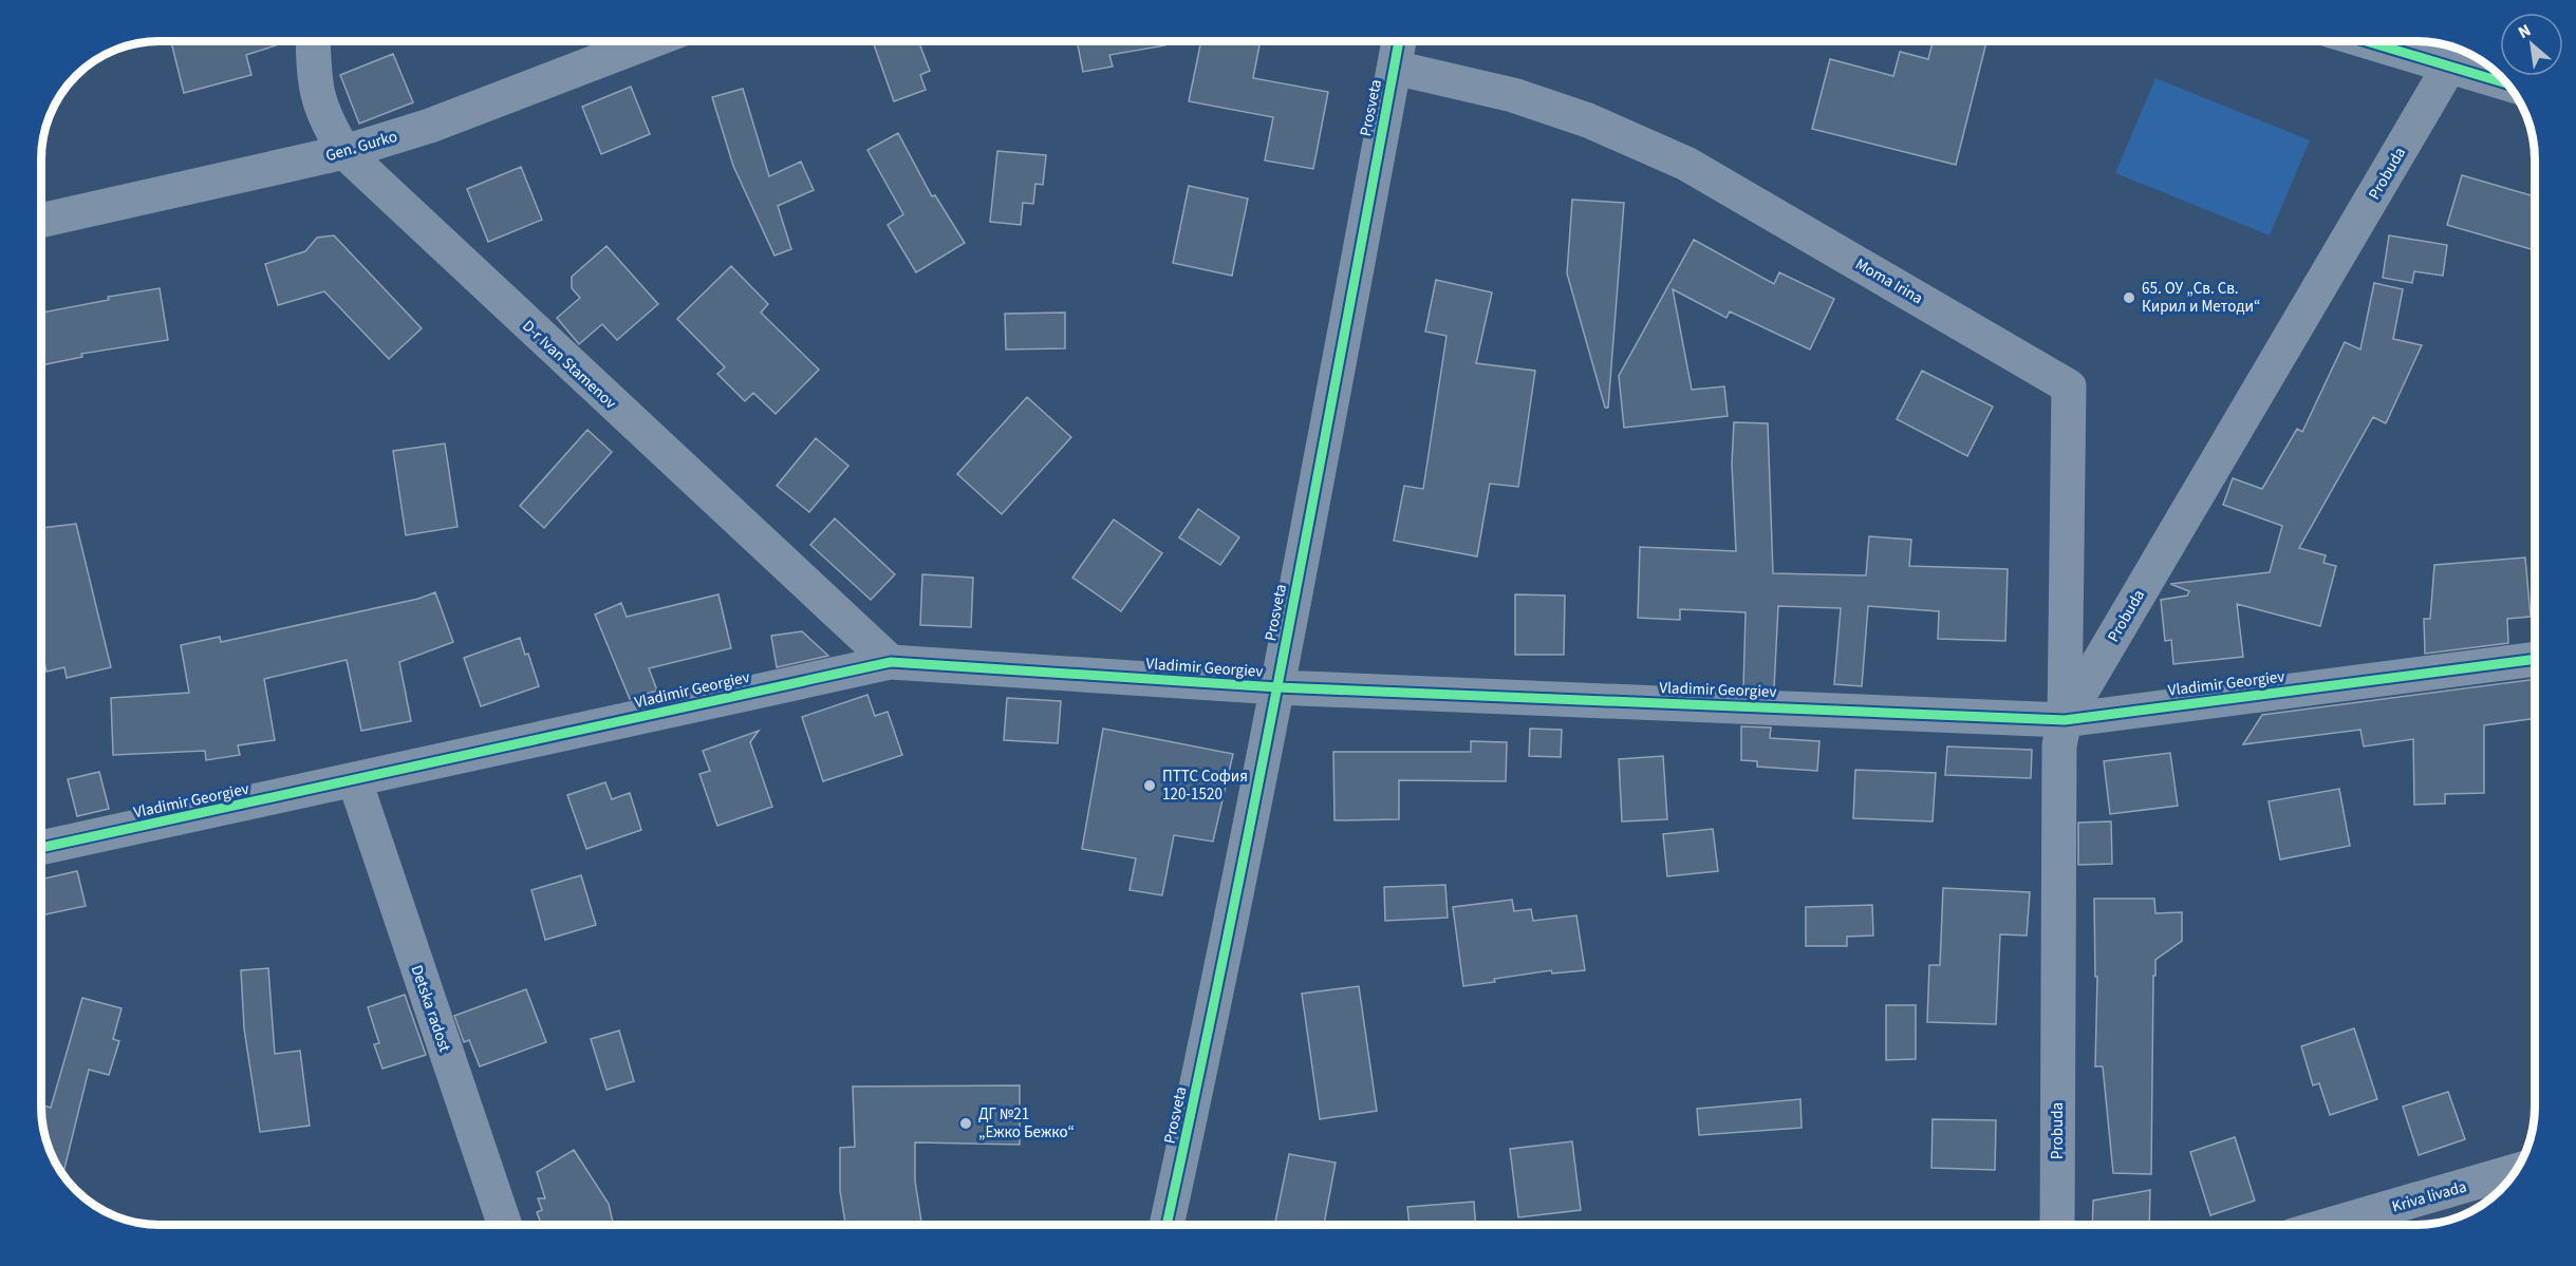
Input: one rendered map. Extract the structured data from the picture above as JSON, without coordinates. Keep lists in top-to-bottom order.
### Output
{
  "streets": {
    "street": [
      "Prosveta",
      "Gen. Gurko",
      "Probuda",
      "Moma Irina",
      "D-r Ivan Stamenov",
      "Vladimir Georgiev",
      "Detska radost",
      "Kriva livada"
    ]
  },
  "crossings": [
    ["Prosveta", "Moma Irina"],
    ["Prosveta", "Vladimir Georgiev"],
    ["Gen. Gurko", "D-r Ivan Stamenov"],
    ["Probuda", "Moma Irina"],
    ["Probuda", "Vladimir Georgiev"],
    ["Moma Irina", "Vladimir Georgiev"],
    ["D-r Ivan Stamenov", "Vladimir Georgiev"],
    ["Vladimir Georgiev", "Detska radost"]
  ],
  "places": ["65. ОУ „Св. Св. Кирил и Методи“", "ПТТС София 120-1520", "ДГ №21 „Ежко Бежко“"],
  "north": "top left"
}
